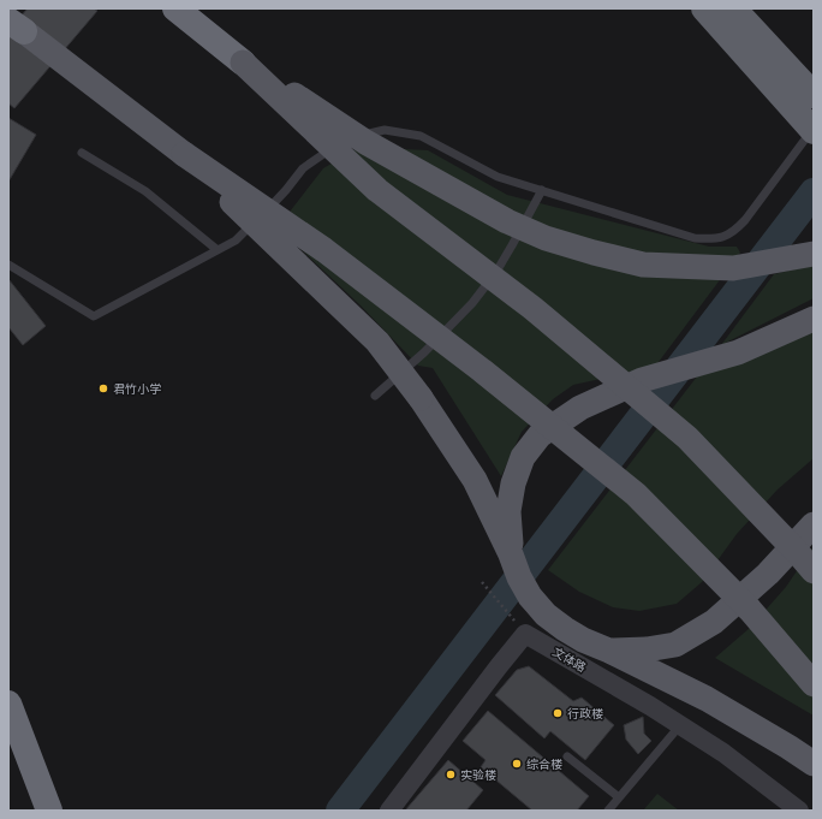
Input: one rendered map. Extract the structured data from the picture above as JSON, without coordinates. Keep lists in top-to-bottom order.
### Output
{
  "streets": {
    "street": ["文体路"]
  },
  "places": [
    "君竹小学",
    "行政楼",
    "综合楼",
    "实验楼"
  ]
}
